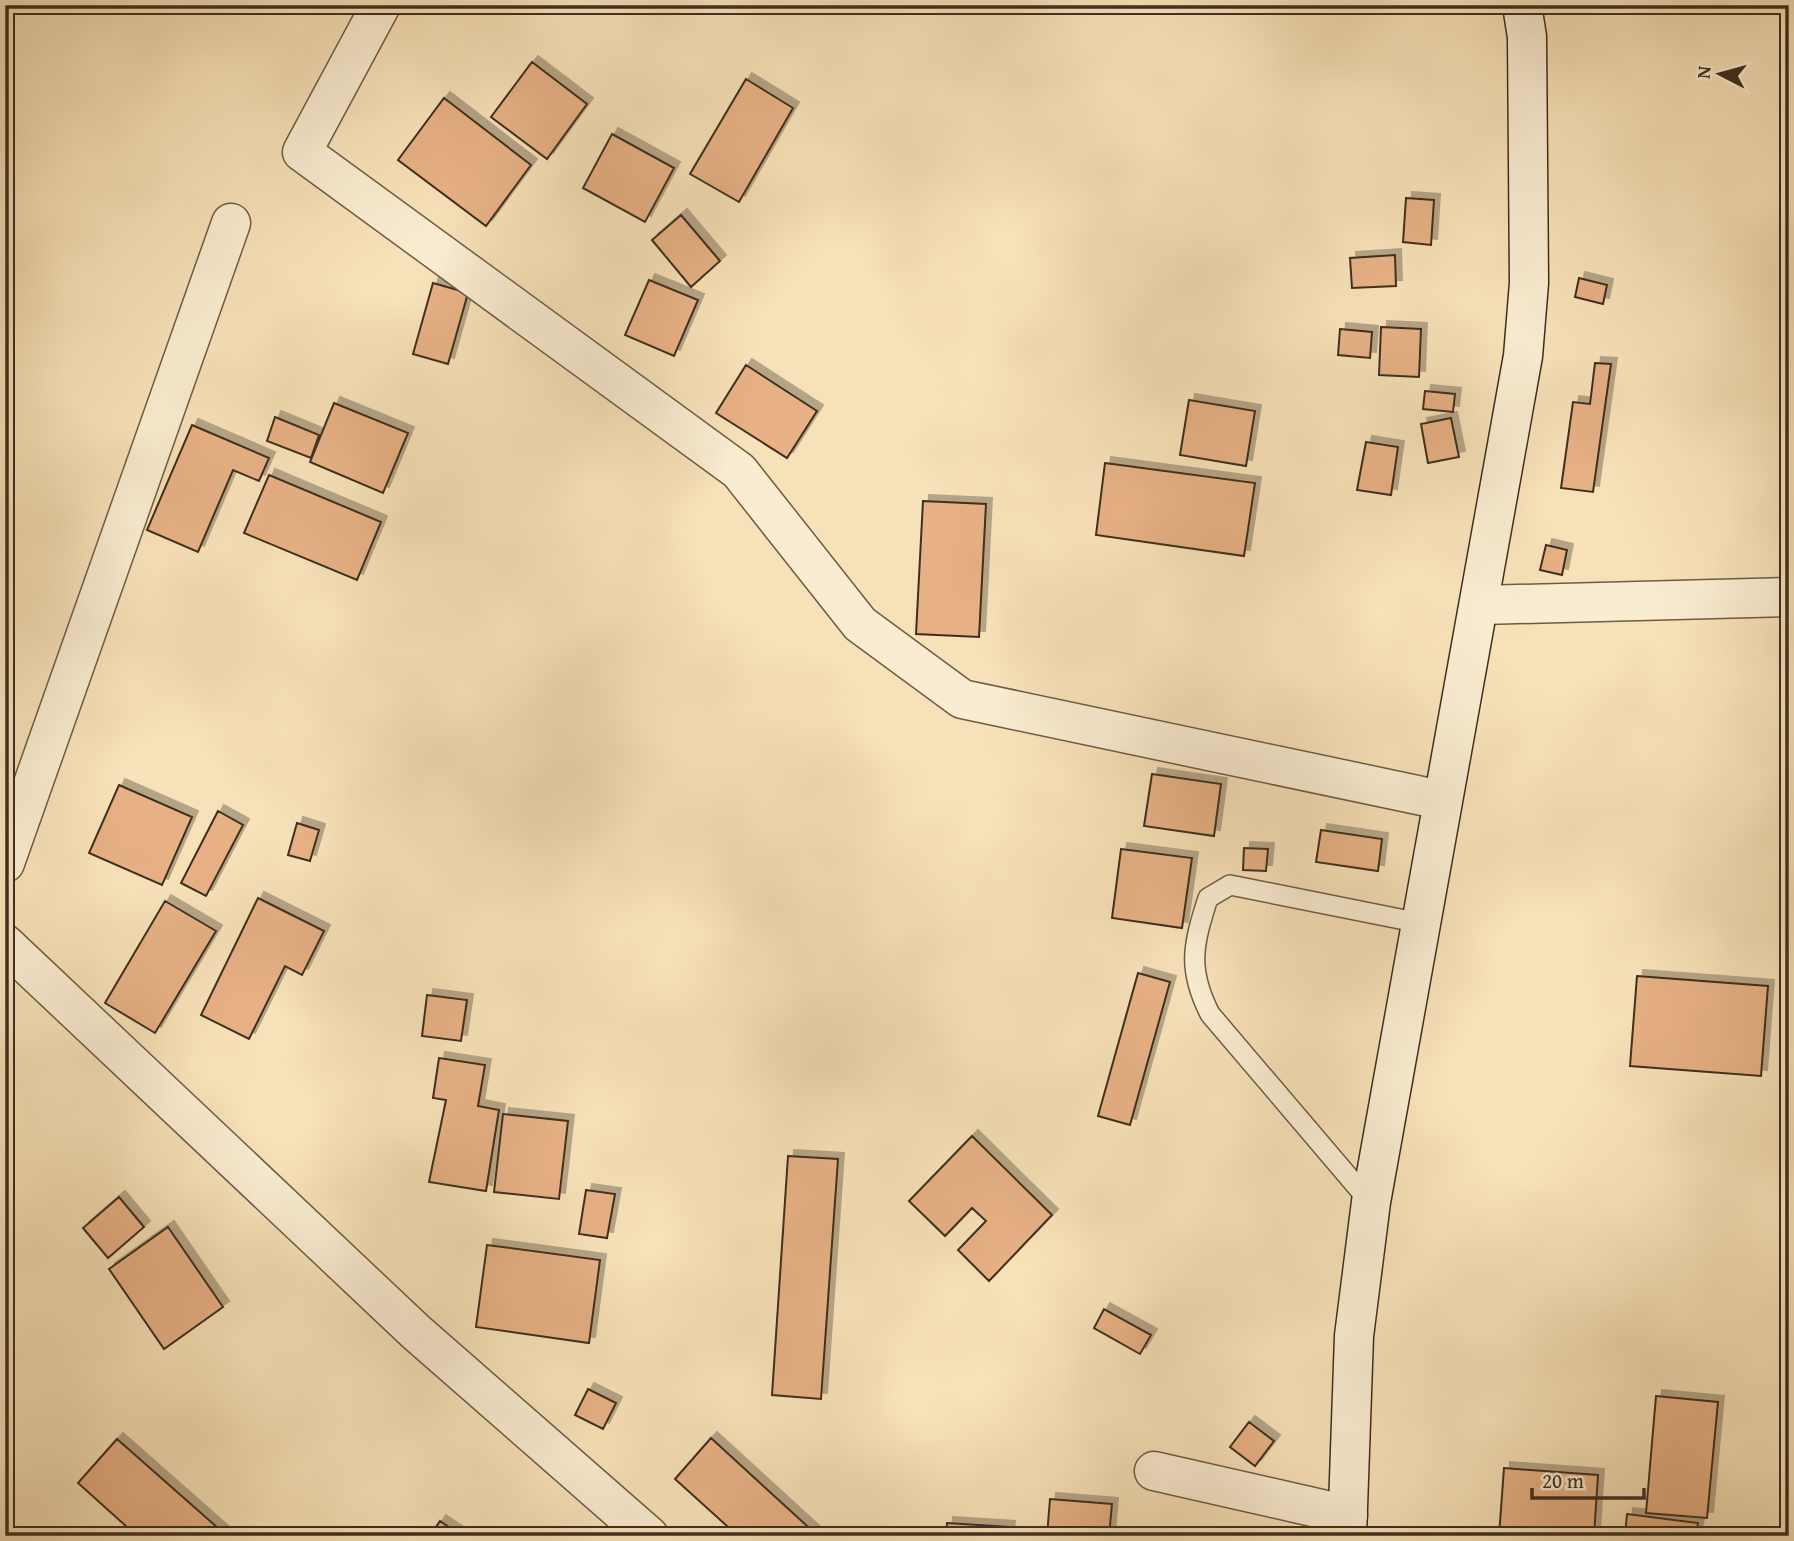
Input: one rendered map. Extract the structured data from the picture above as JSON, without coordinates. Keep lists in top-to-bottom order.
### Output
{
  "scale_bar": "20 m",
  "north": "left"
}
